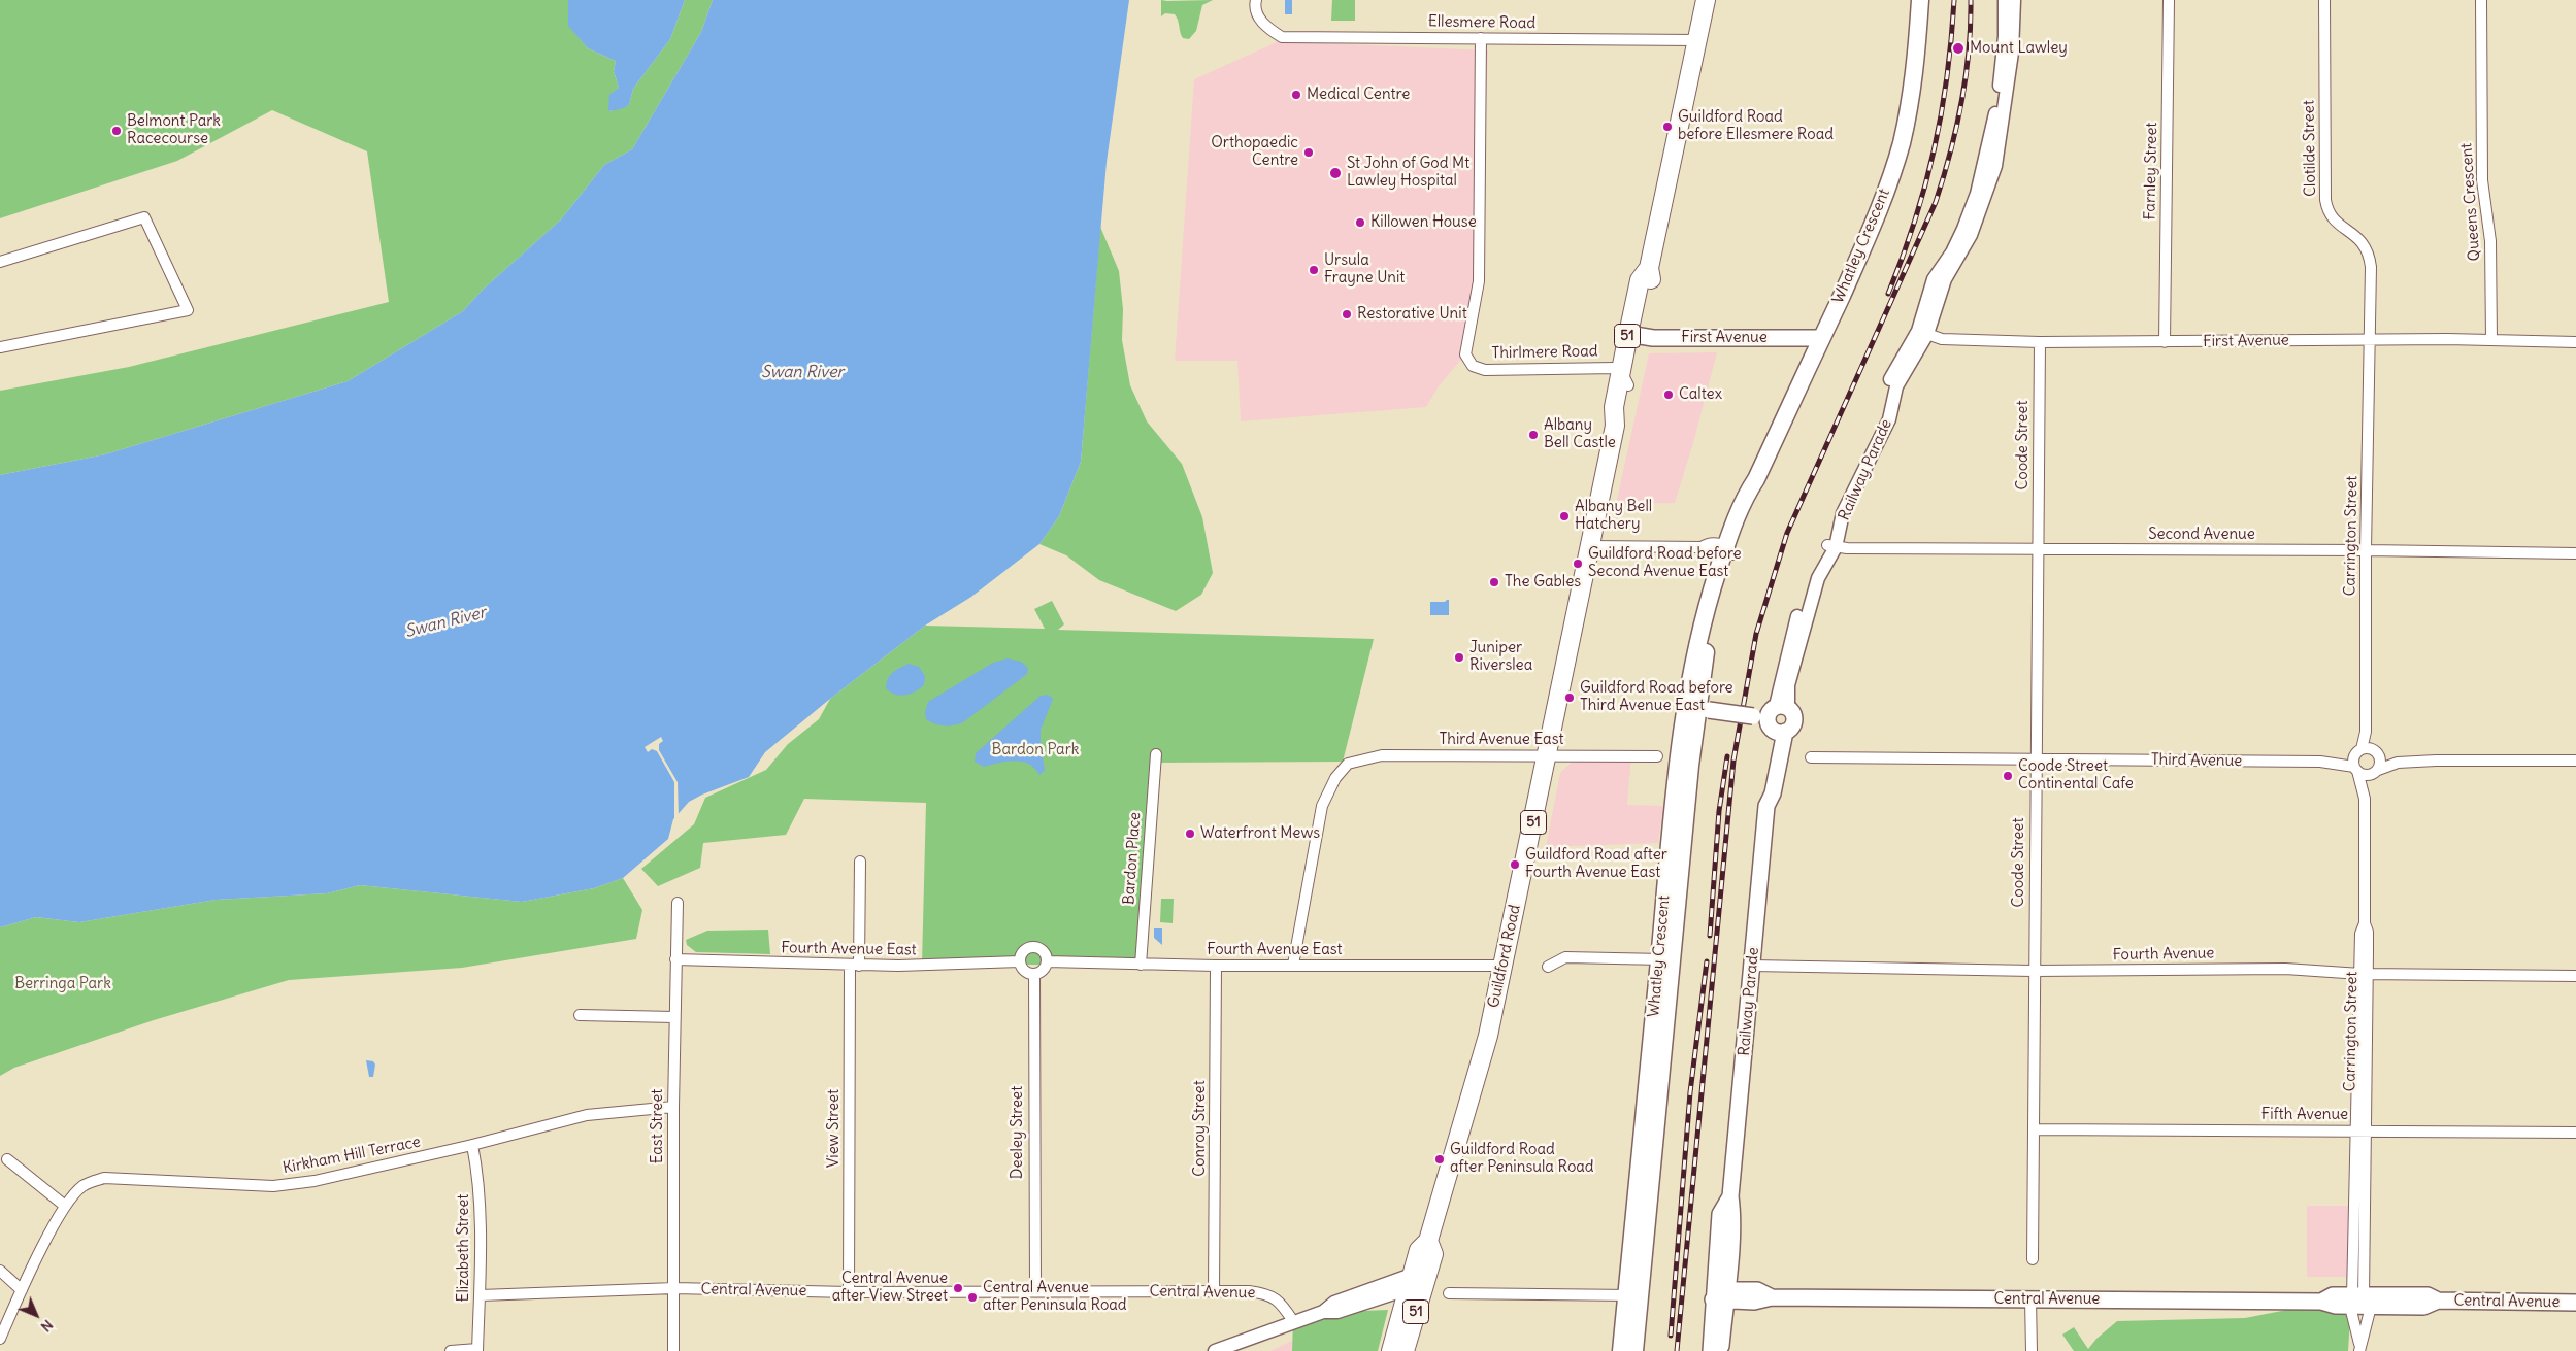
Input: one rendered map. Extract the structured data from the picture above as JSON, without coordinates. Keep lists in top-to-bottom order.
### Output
{
  "streets": {
    "highway": ["51", "Guildford Road"],
    "main road": [
      "Whatley Crescent",
      "First Avenue",
      "Railway Parade",
      "Central Avenue"
    ],
    "street": [
      "Ellesmere Road",
      "Clotilde Street",
      "Farnley Street",
      "Queens Crescent",
      "Thirlmere Road",
      "Coode Street",
      "Second Avenue",
      "Carrington Street",
      "Third Avenue East",
      "Third Avenue",
      "Bardon Place",
      "Fourth Avenue East",
      "Fourth Avenue",
      "Fifth Avenue",
      "East Street",
      "View Street",
      "Conroy Street",
      "Deeley Street",
      "Kirkham Hill Terrace",
      "Elizabeth Street"
    ]
  },
  "crossings": [
    ["Ellesmere Road", "Thirlmere Road"],
    ["Ellesmere Road", "Guildford Road"],
    ["Clotilde Street", "First Avenue"],
    ["Clotilde Street", "Carrington Street"],
    ["Farnley Street", "First Avenue"],
    ["Queens Crescent", "First Avenue"],
    ["Whatley Crescent", "First Avenue"],
    ["First Avenue", "Coode Street"],
    ["First Avenue", "Railway Parade"],
    ["First Avenue", "Carrington Street"],
    ["First Avenue", "Guildford Road"],
    ["Thirlmere Road", "Guildford Road"],
    ["Coode Street", "Second Avenue"],
    ["Coode Street", "Third Avenue"],
    ["Coode Street", "Fourth Avenue"],
    ["Coode Street", "Fifth Avenue"],
    ["Railway Parade", "Second Avenue"],
    ["Railway Parade", "Fourth Avenue"],
    ["Railway Parade", "Central Avenue"],
    ["Second Avenue", "Carrington Street"],
    ["Carrington Street", "Third Avenue"],
    ["Carrington Street", "Fourth Avenue"],
    ["Carrington Street", "Fifth Avenue"],
    ["Carrington Street", "Central Avenue"],
    ["Third Avenue East", "Fourth Avenue East"],
    ["Third Avenue East", "Guildford Road"],
    ["Bardon Place", "Fourth Avenue East"],
    ["Fourth Avenue East", "Guildford Road"],
    ["Fourth Avenue East", "East Street"],
    ["Fourth Avenue East", "View Street"],
    ["Fourth Avenue East", "Conroy Street"],
    ["Fourth Avenue East", "Deeley Street"],
    ["East Street", "Kirkham Hill Terrace"],
    ["East Street", "Central Avenue"],
    ["View Street", "Central Avenue"],
    ["Conroy Street", "Central Avenue"],
    ["Deeley Street", "Central Avenue"],
    ["Kirkham Hill Terrace", "Elizabeth Street"],
    ["Elizabeth Street", "Central Avenue"]
  ],
  "water": ["Swan River"],
  "parks": ["Bardon Park", "Berringa Park"],
  "places": [
    "Mount Lawley",
    "Medical Centre",
    "Guildford Road before Ellesmere Road",
    "Belmont Park Racecourse",
    "Orthopaedic Centre",
    "St John of God Mt Lawley Hospital",
    "Killowen House",
    "Ursula Frayne Unit",
    "Restorative Unit",
    "Caltex",
    "Albany Bell Castle",
    "Albany Bell Hatchery",
    "Guildford Road before Second Avenue East",
    "The Gables",
    "Juniper Riverslea",
    "Guildford Road before Third Avenue East",
    "Coode Street Continental Cafe",
    "Waterfront Mews",
    "Guildford Road after Fourth Avenue East",
    "Guildford Road after Peninsula Road",
    "Central Avenue after View Street",
    "Central Avenue after Peninsula Road"
  ],
  "north": "bottom right"
}
